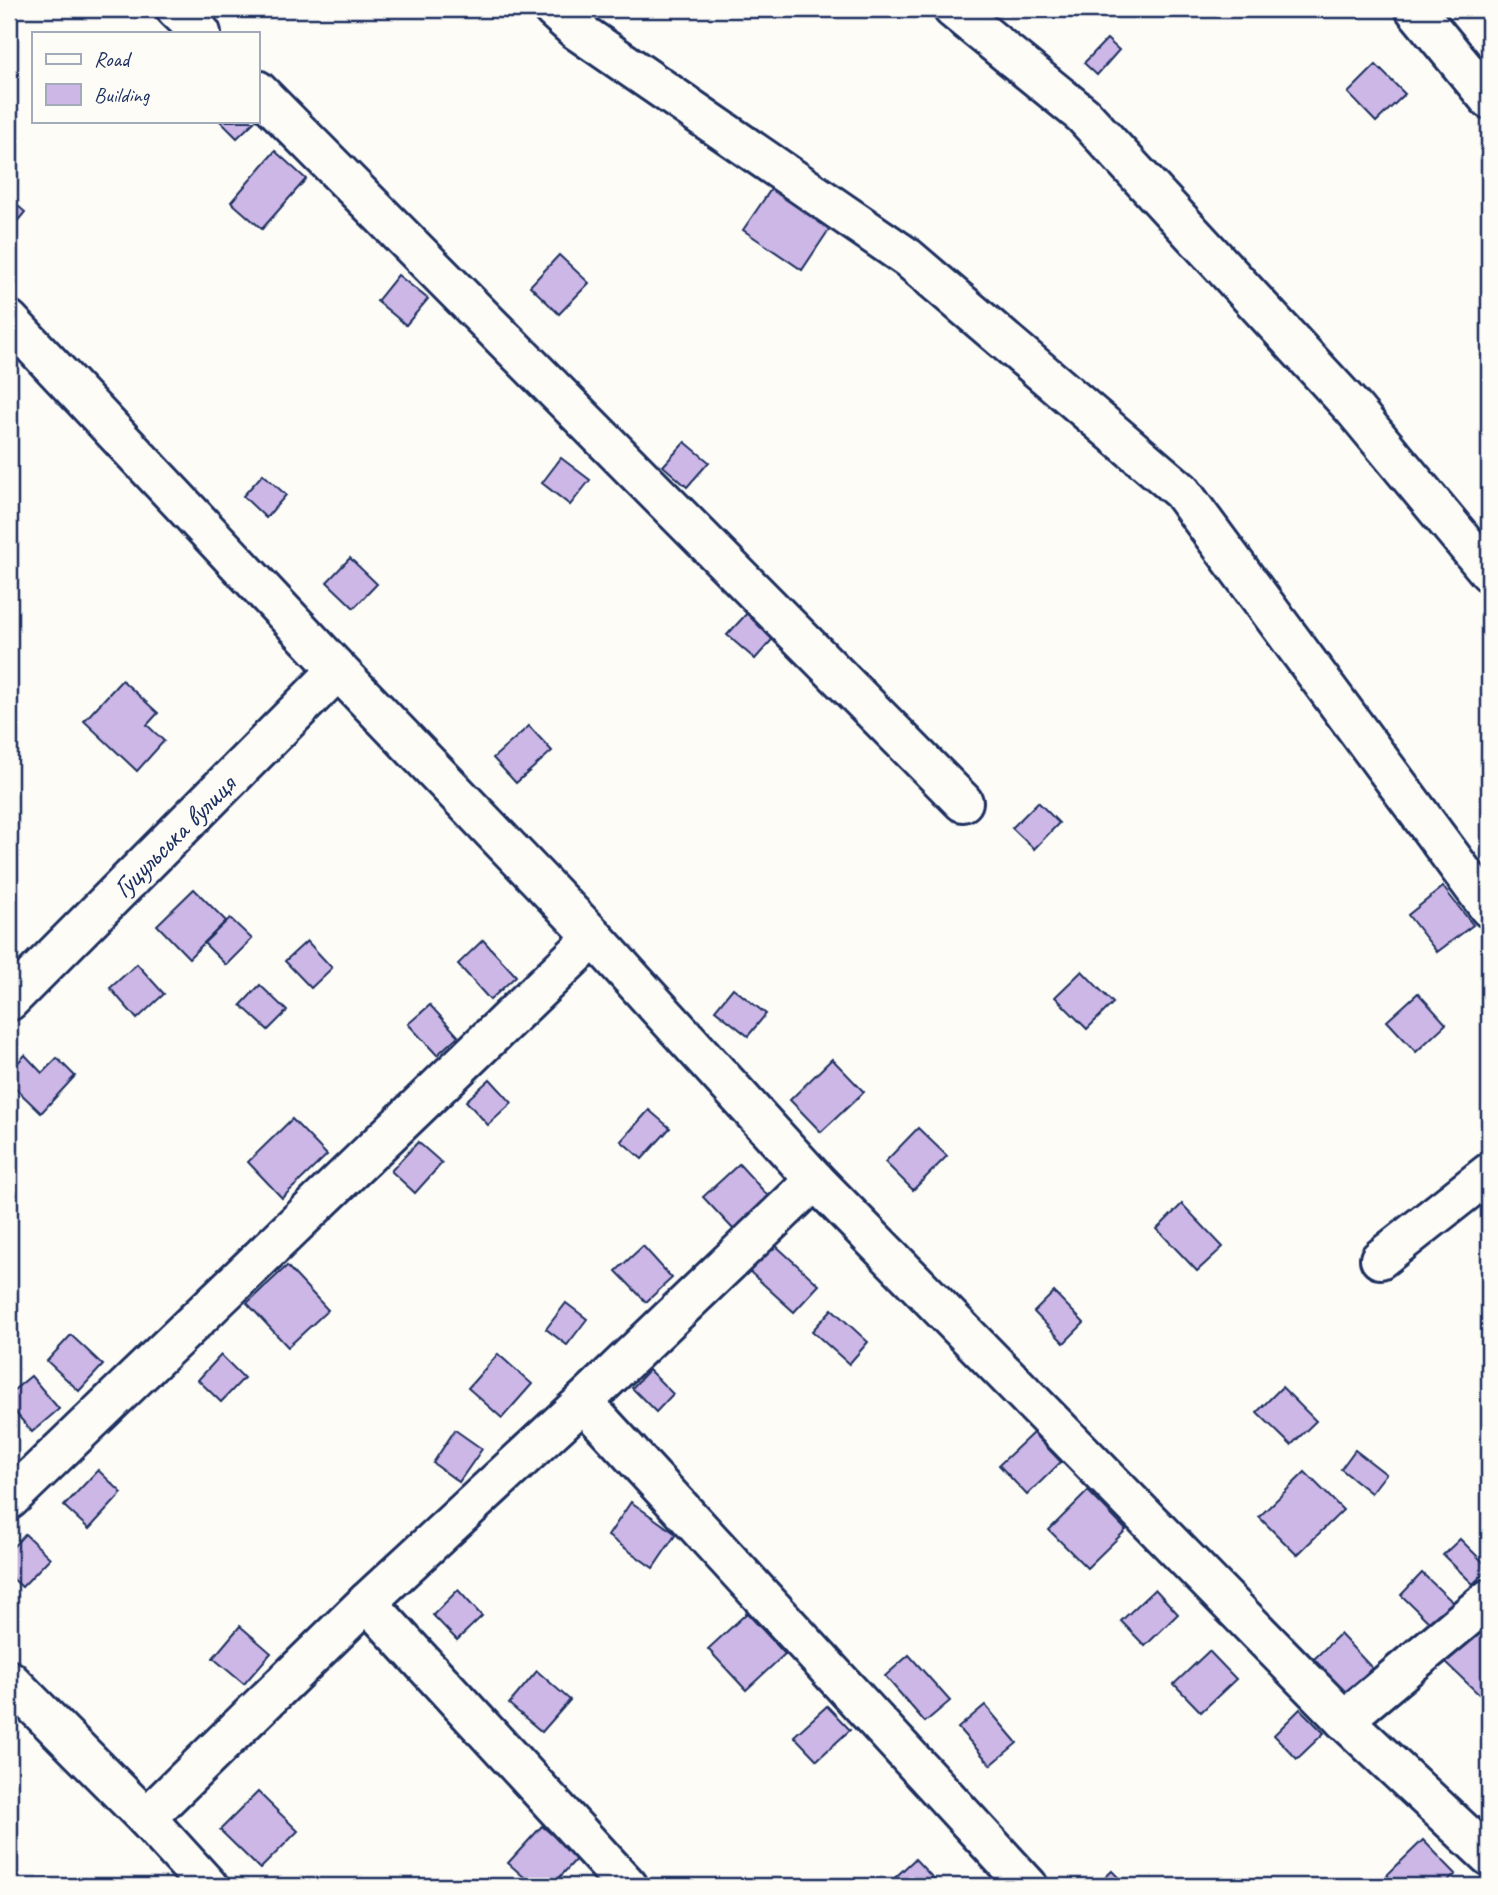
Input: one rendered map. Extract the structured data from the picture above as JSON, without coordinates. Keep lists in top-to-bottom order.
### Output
{
  "streets": {
    "street": ["Гуцульська вулиця"]
  },
  "legend": ["Road", "Building"]
}
